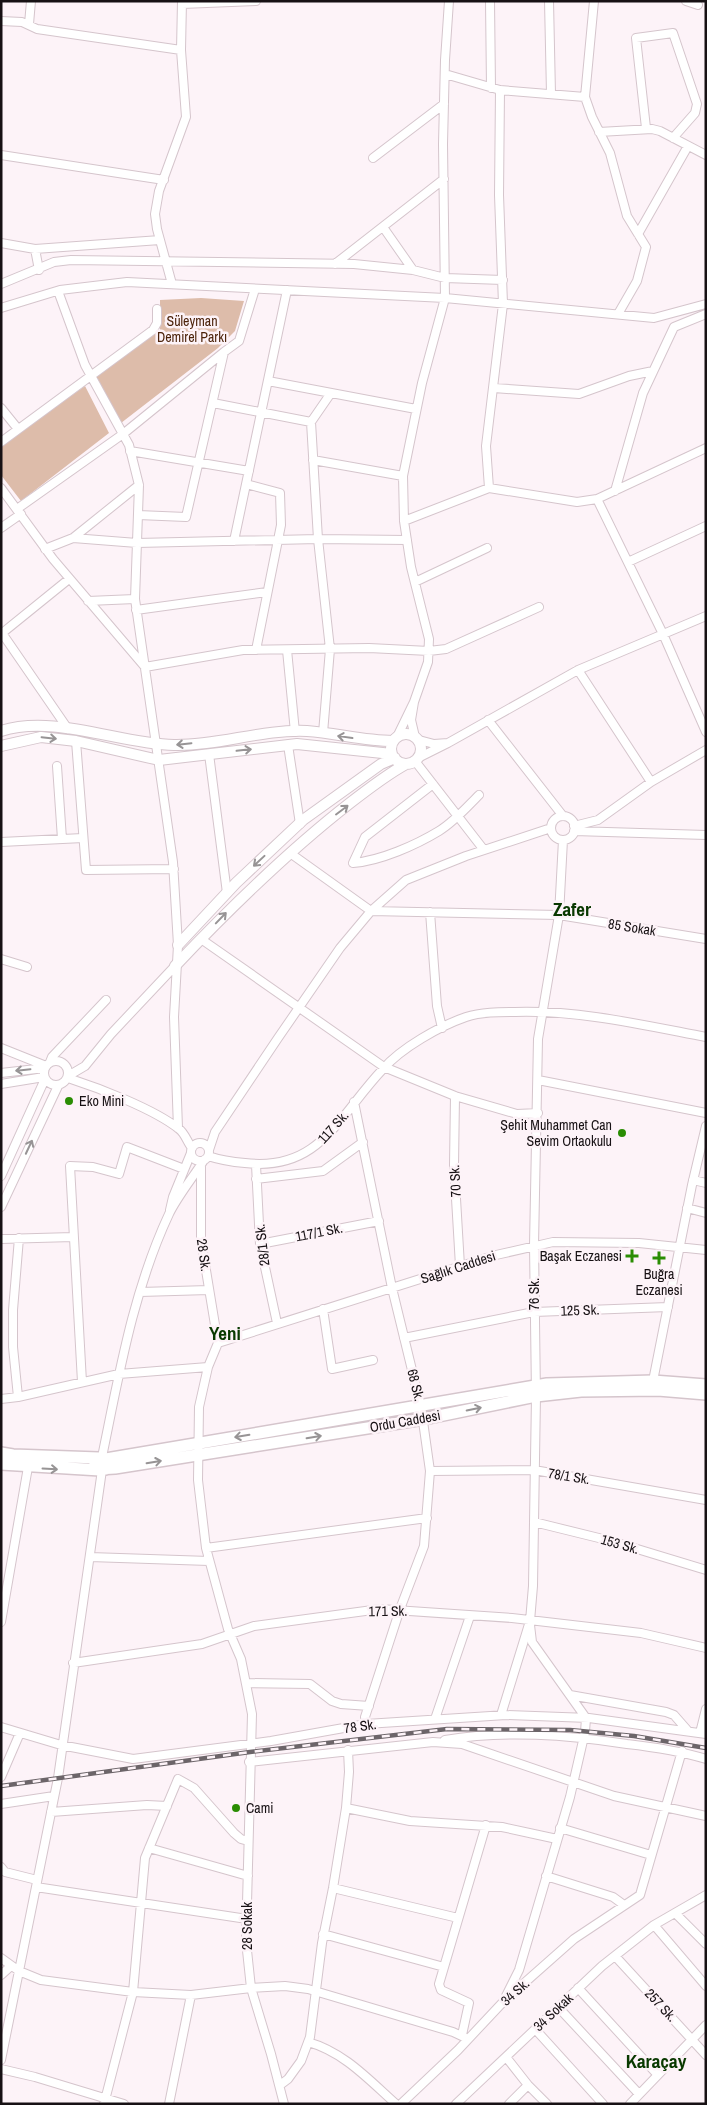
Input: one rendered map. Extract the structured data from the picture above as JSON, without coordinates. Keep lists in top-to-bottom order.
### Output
{
  "streets": {
    "main road": ["Ordu Caddesi"],
    "street": [
      "85 Sokak",
      "117 Sk.",
      "70 Sk.",
      "117/1 Sk.",
      "28/1 Sk.",
      "28 Sk.",
      "Sağlık Caddesi",
      "76 Sk.",
      "125 Sk.",
      "68 Sk.",
      "78/1 Sk.",
      "153 Sk.",
      "171 Sk.",
      "78 Sk.",
      "28 Sokak",
      "34 Sk.",
      "257 Sk.",
      "34 Sokak"
    ]
  },
  "crossings": [
    ["85 Sokak", "76 Sk."],
    ["117 Sk.", "28/1 Sk."],
    ["117 Sk.", "28 Sk."],
    ["117 Sk.", "76 Sk."],
    ["117 Sk.", "68 Sk."],
    ["70 Sk.", "Sağlık Caddesi"],
    ["117/1 Sk.", "28/1 Sk."],
    ["117/1 Sk.", "68 Sk."],
    ["28/1 Sk.", "Sağlık Caddesi"],
    ["28 Sk.", "Sağlık Caddesi"],
    ["28 Sk.", "28 Sokak"],
    ["Sağlık Caddesi", "76 Sk."],
    ["Sağlık Caddesi", "68 Sk."],
    ["Sağlık Caddesi", "28 Sokak"],
    ["76 Sk.", "125 Sk."],
    ["76 Sk.", "Ordu Caddesi"],
    ["76 Sk.", "78/1 Sk."],
    ["76 Sk.", "153 Sk."],
    ["76 Sk.", "171 Sk."],
    ["76 Sk.", "78 Sk."],
    ["125 Sk.", "68 Sk."],
    ["68 Sk.", "Ordu Caddesi"],
    ["68 Sk.", "78/1 Sk."],
    ["68 Sk.", "171 Sk."],
    ["68 Sk.", "78 Sk."],
    ["Ordu Caddesi", "28 Sokak"],
    ["171 Sk.", "28 Sokak"],
    ["78 Sk.", "28 Sokak"],
    ["257 Sk.", "34 Sokak"]
  ],
  "districts": ["Zafer", "Yeni", "Karaçay"],
  "parks": ["Süleyman Demirel Parkı"],
  "places": {
    "other": ["Eko Mini", "Şehit Muhammet Can Sevim Ortaokulu", "Cami"],
    "health": ["Başak Eczanesi", "Buğra Eczanesi"]
  }
}
